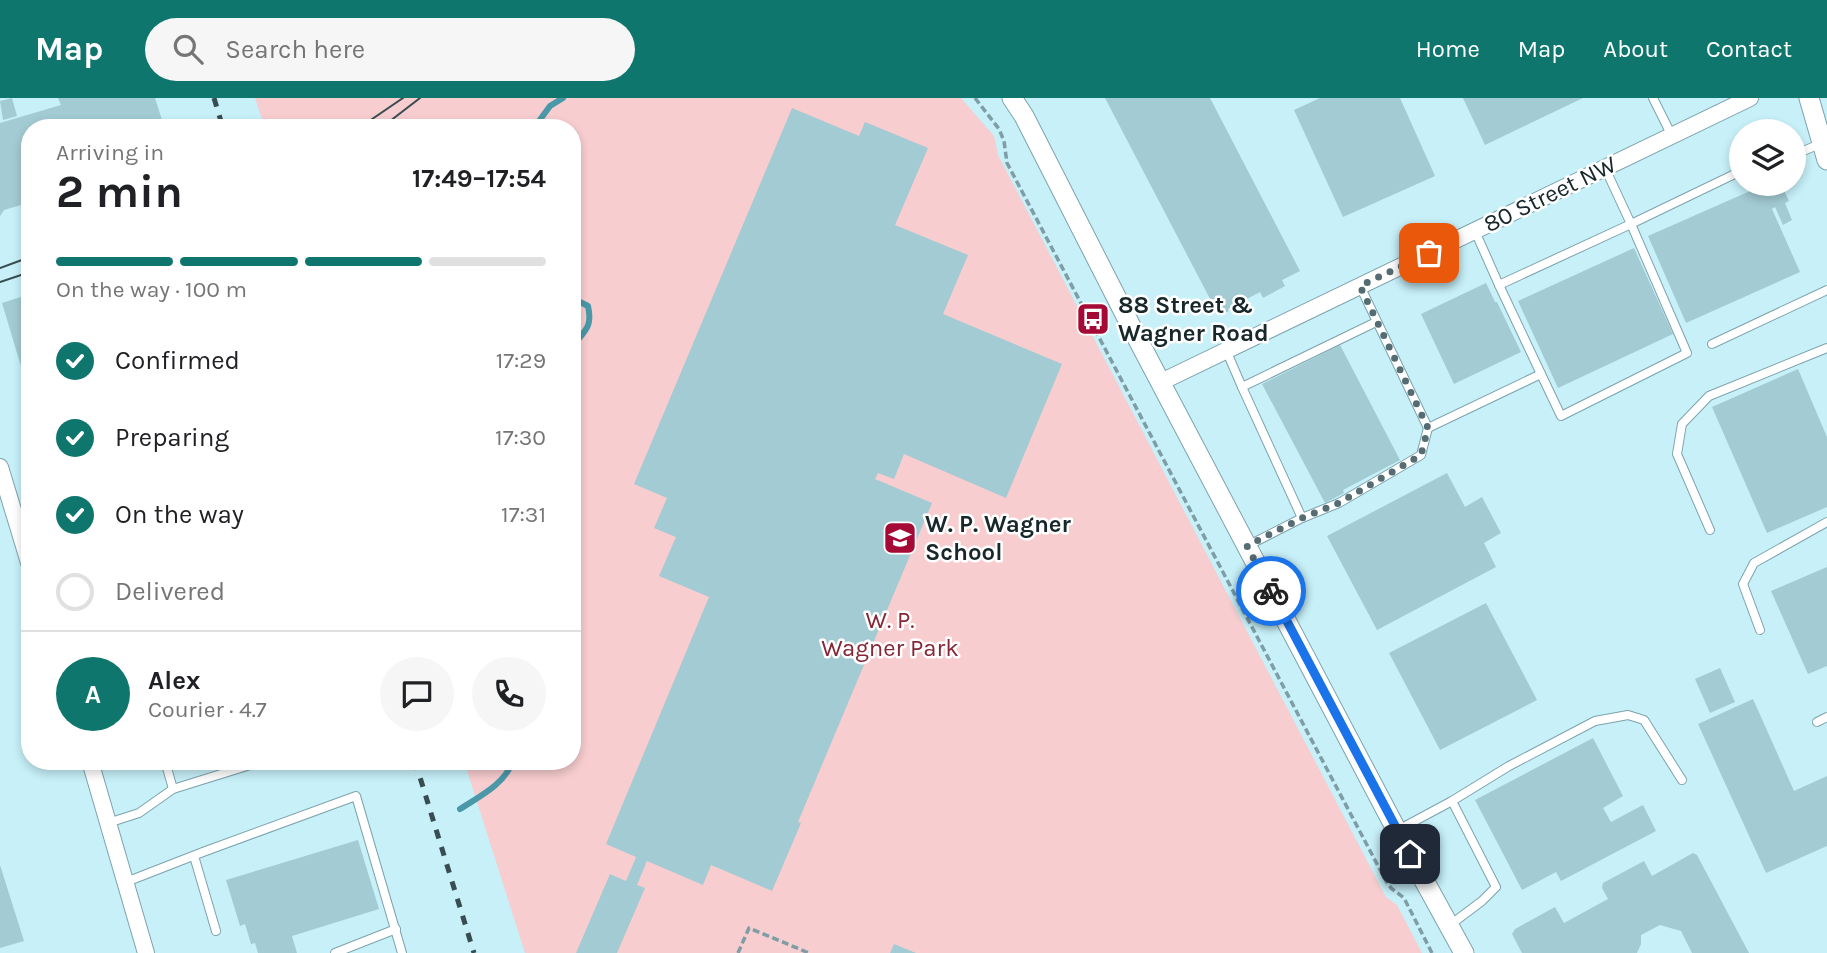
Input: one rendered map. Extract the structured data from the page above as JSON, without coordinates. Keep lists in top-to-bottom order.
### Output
{
  "streets": {
    "street": ["80 Street NW"]
  },
  "parks": ["W. P. Wagner Park"],
  "places": {
    "bus stop": ["88 Street & Wagner Road"],
    "school or university": ["W. P. Wagner School"]
  },
  "page": {
    "header": "Map",
    "search": "Search here",
    "nav": [
      "Home",
      "Map",
      "About",
      "Contact"
    ],
    "heading": ["2 min", "Arriving in", "17:49–17:54"],
    "panel": ["Alex", "Courier · 4.7"],
    "bar": "On the way · 100 m",
    "list": [
      ["Confirmed", "17:29"],
      ["Preparing", "17:30"],
      ["On the way", "17:31"],
      "Delivered"
    ],
    "round": "A"
  }
}
